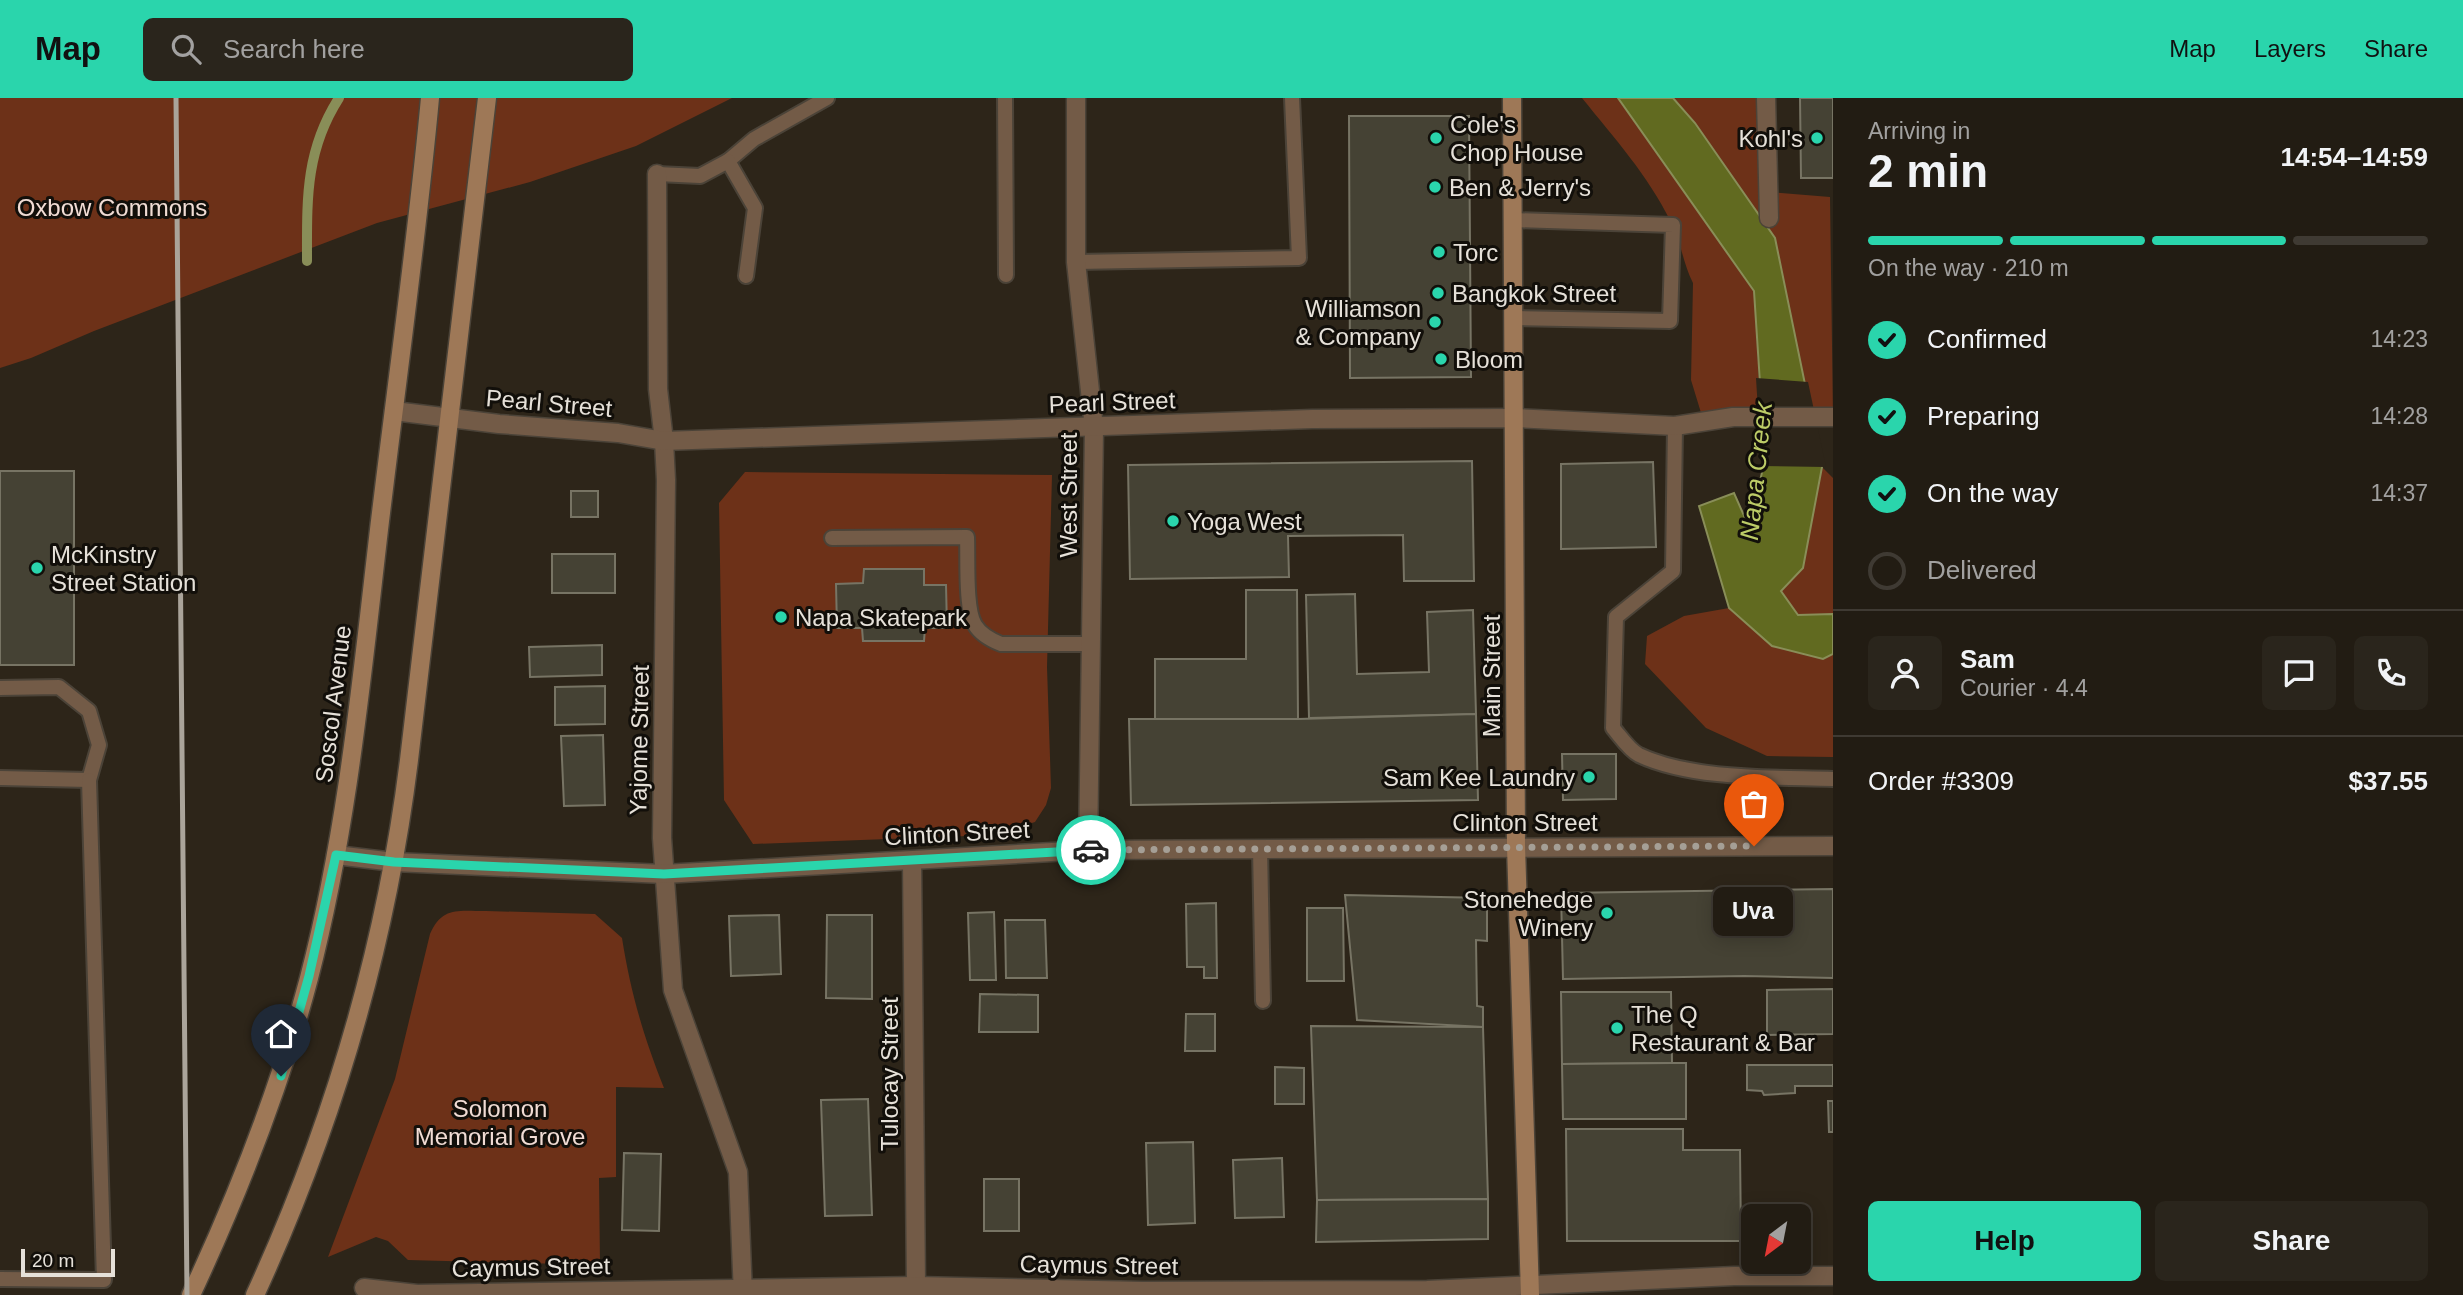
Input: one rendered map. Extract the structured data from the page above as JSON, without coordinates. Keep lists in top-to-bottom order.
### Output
{
  "streets": {
    "main road": ["Main Street", "Soscol Avenue"],
    "street": [
      "Pearl Street",
      "West Street",
      "Yajome Street",
      "Clinton Street",
      "Tulocay Street",
      "Caymus Street"
    ]
  },
  "crossings": [
    ["Pearl Street", "West Street"],
    ["Pearl Street", "Main Street"],
    ["Pearl Street", "Soscol Avenue"],
    ["Pearl Street", "Yajome Street"],
    ["West Street", "Clinton Street"],
    ["Main Street", "Clinton Street"],
    ["Main Street", "Caymus Street"],
    ["Soscol Avenue", "Clinton Street"],
    ["Yajome Street", "Clinton Street"],
    ["Yajome Street", "Caymus Street"],
    ["Clinton Street", "Tulocay Street"],
    ["Tulocay Street", "Caymus Street"]
  ],
  "water": ["Napa Creek"],
  "parks": ["Oxbow Commons", "Solomon Memorial Grove"],
  "places": [
    "Cole's Chop House",
    "Kohl's",
    "Ben & Jerry's",
    "Torc",
    "Bangkok Street",
    "Williamson & Company",
    "Bloom",
    "Yoga West",
    "McKinstry Street Station",
    "Napa Skatepark",
    "Sam Kee Laundry",
    "Uva",
    "Stonehedge Winery",
    "The Q Restaurant & Bar"
  ],
  "scale_bar": "20 m",
  "north": "bottom left",
  "page": {
    "header": "Map",
    "search": "Search here",
    "nav": ["Map", "Layers", "Share"],
    "heading": ["2 min", "Arriving in", "14:54–14:59"],
    "panel": [
      "Sam",
      "Courier · 4.4",
      "Order #3309",
      "$37.55"
    ],
    "bar": "On the way · 210 m",
    "list": [
      ["Confirmed", "14:23"],
      ["Preparing", "14:28"],
      ["On the way", "14:37"],
      "Delivered"
    ],
    "bubble": "Uva",
    "buttons": ["Help", "Share"],
    "scale": "20 m"
  }
}
